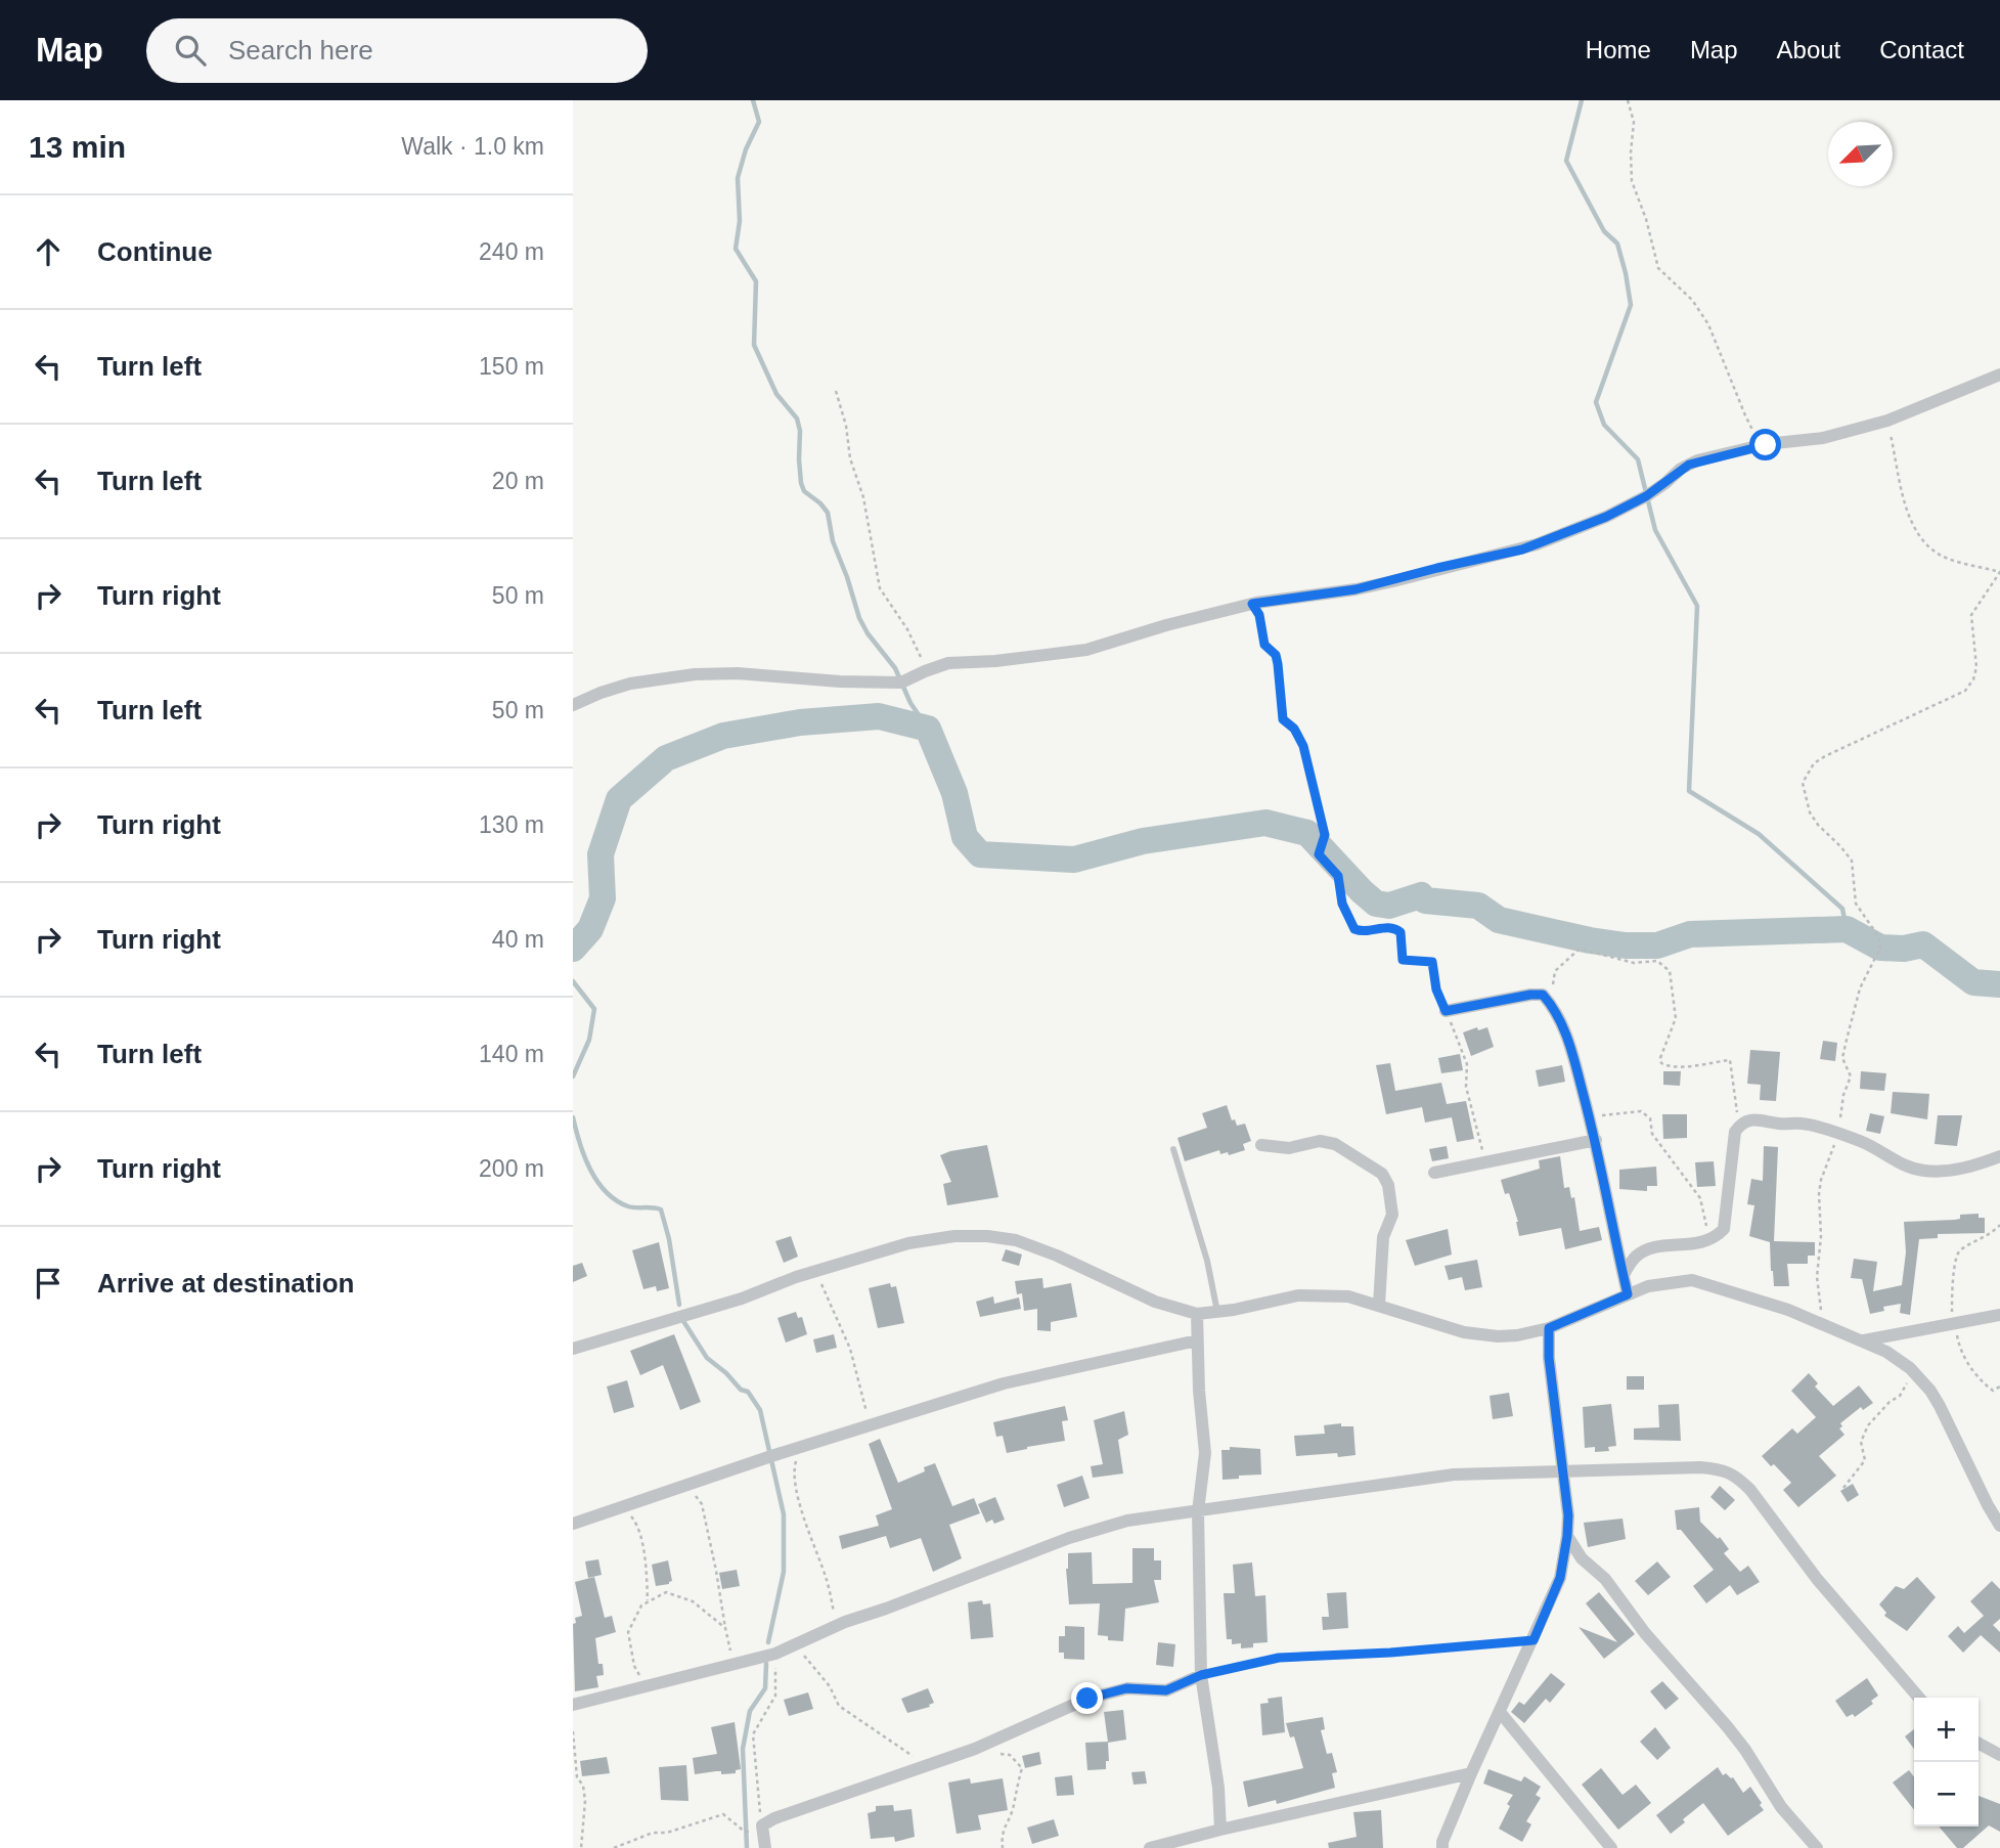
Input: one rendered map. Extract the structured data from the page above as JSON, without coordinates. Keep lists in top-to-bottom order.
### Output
{
  "north": "bottom left",
  "page": {
    "header": "Map",
    "search": "Search here",
    "nav": [
      "Home",
      "Map",
      "About",
      "Contact"
    ],
    "heading": ["13 min", "Walk · 1.0 km"],
    "list": [
      ["Continue", "240 m"],
      ["Turn left", "150 m"],
      ["Turn left", "20 m"],
      ["Turn right", "50 m"],
      ["Turn left", "50 m"],
      ["Turn right", "130 m"],
      ["Turn right", "40 m"],
      ["Turn left", "140 m"],
      ["Turn right", "200 m"],
      "Arrive at destination"
    ],
    "map_buttons": ["+", "−"]
  }
}
